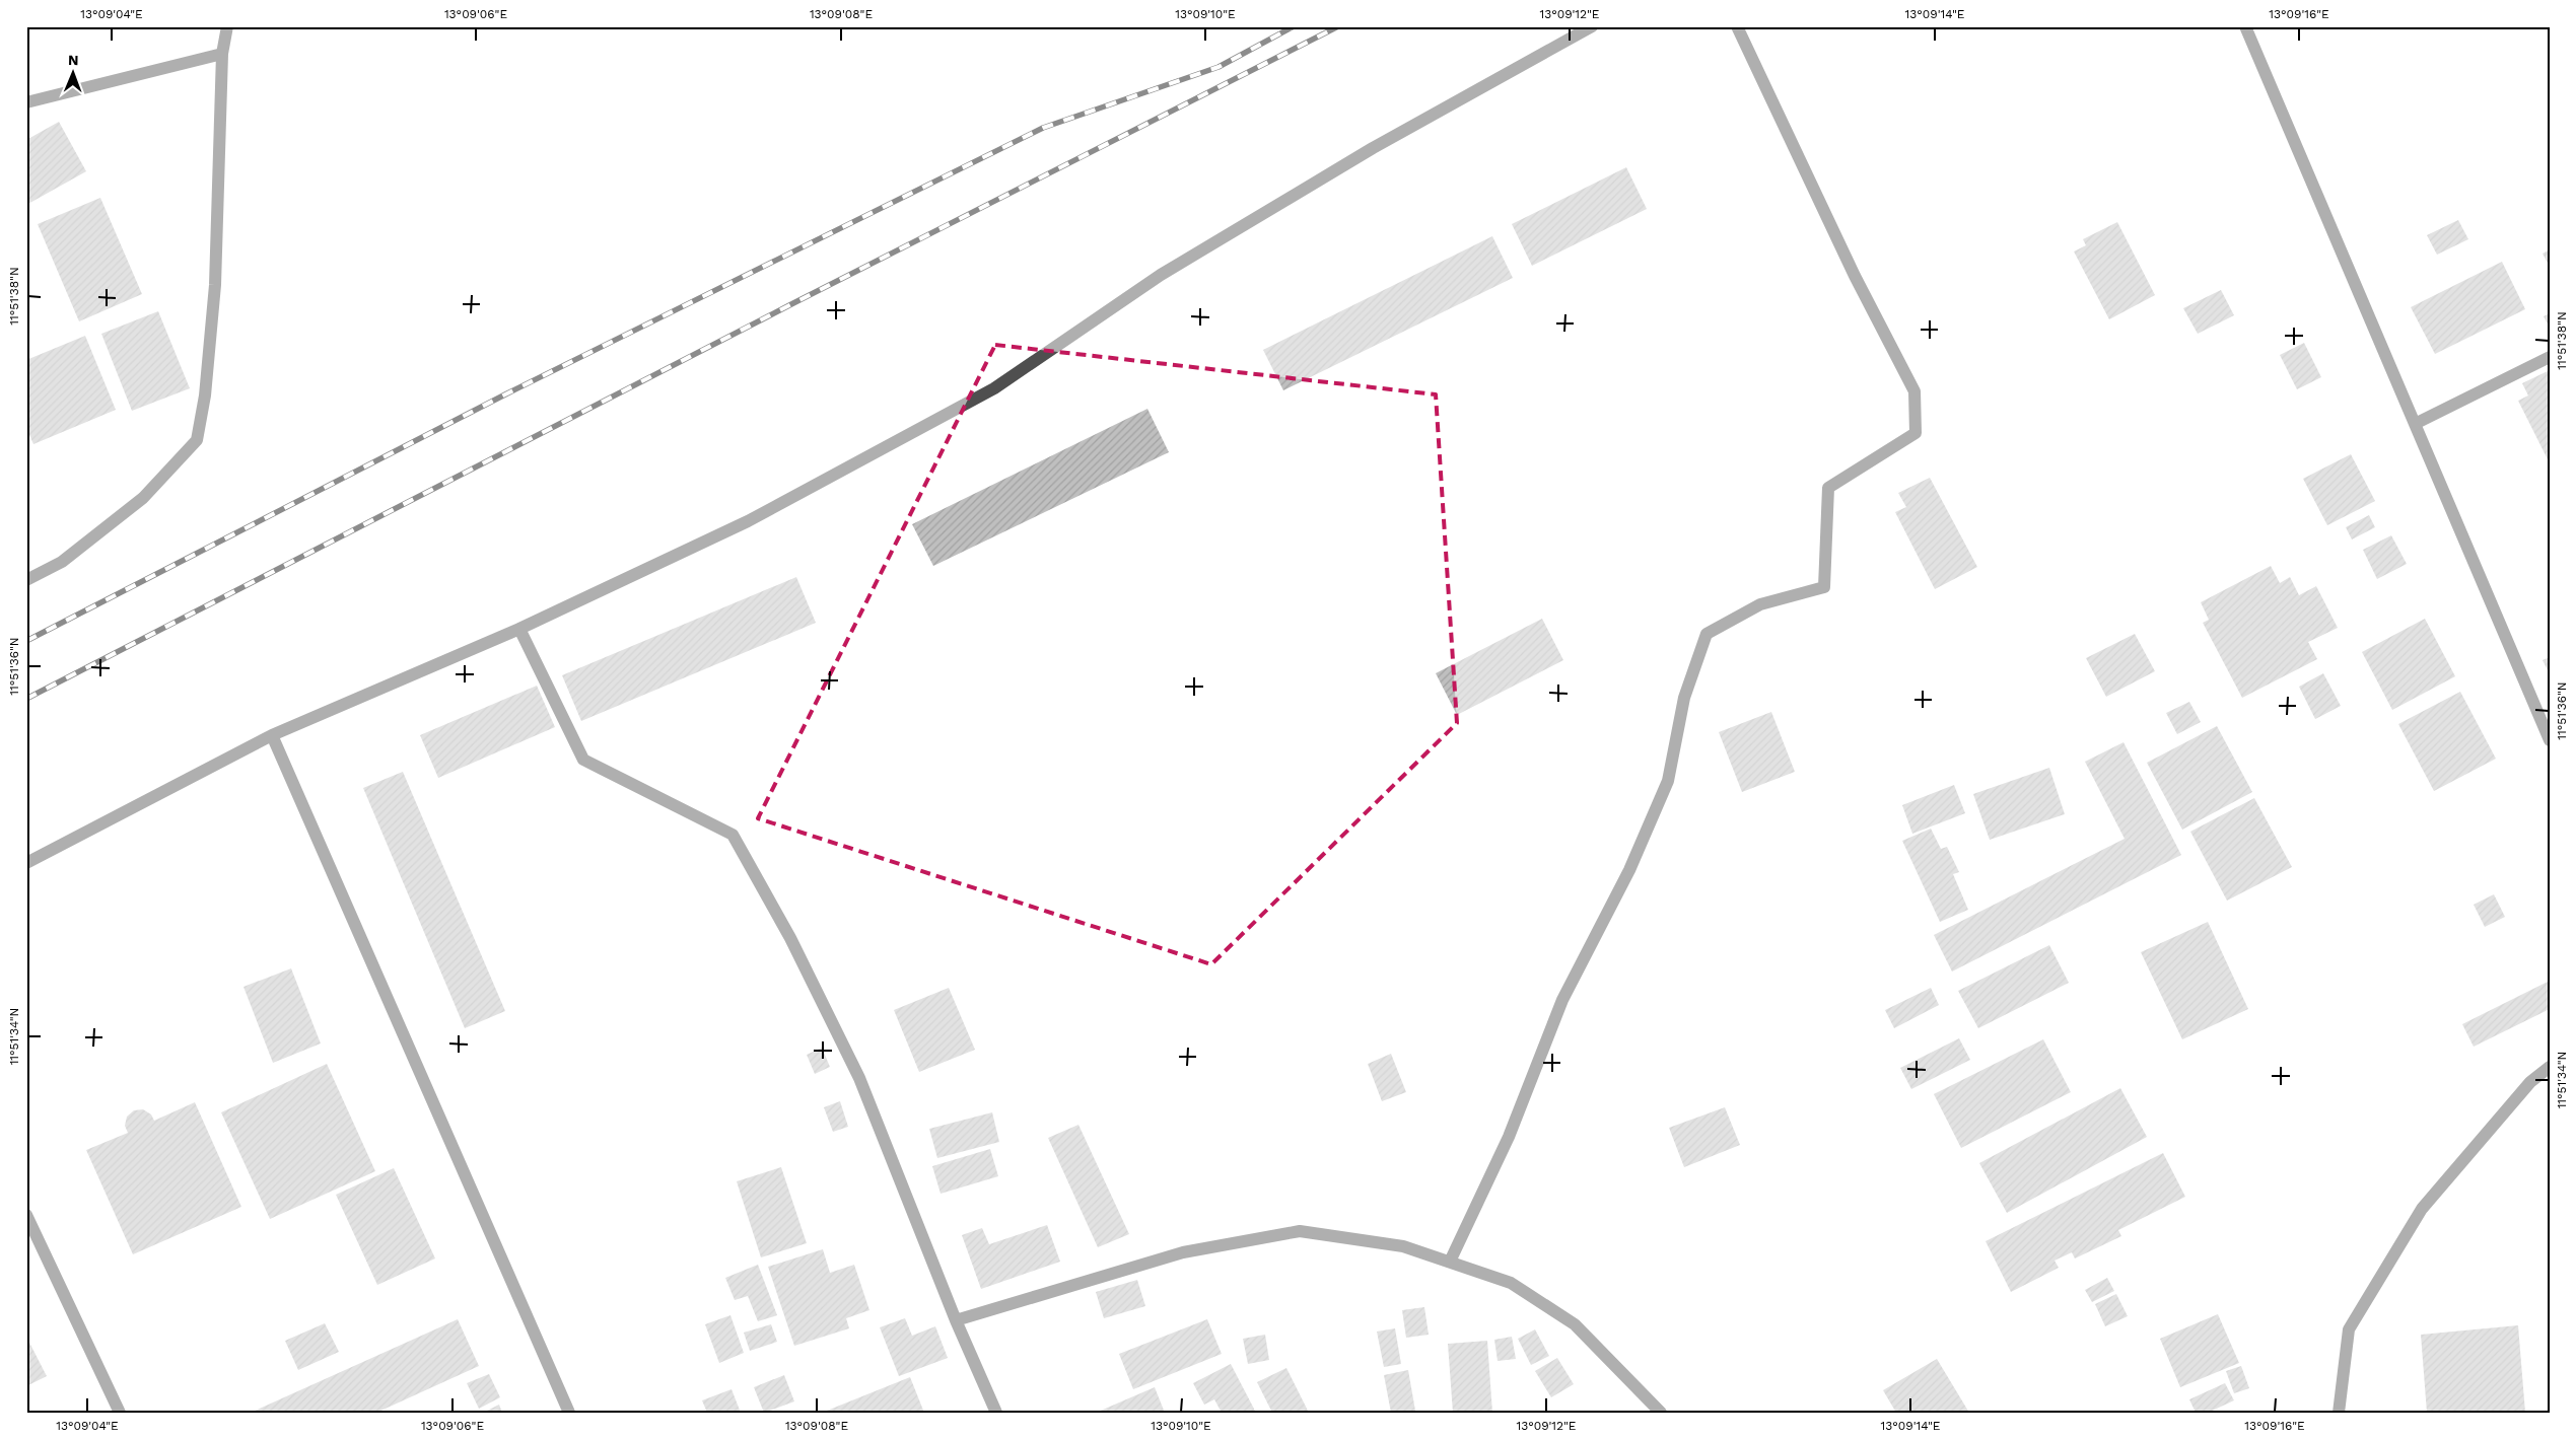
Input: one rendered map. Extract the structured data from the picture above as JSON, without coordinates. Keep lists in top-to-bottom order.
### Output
{
  "north": "top",
  "coordinates": [
    "13°09'04\"E",
    "13°09'06\"E",
    "13°09'08\"E",
    "13°09'10\"E",
    "13°09'12\"E",
    "13°09'14\"E",
    "13°09'16\"E",
    "11°51'38\"N",
    "11°51'36\"N",
    "11°51'34\"N"
  ]
}
